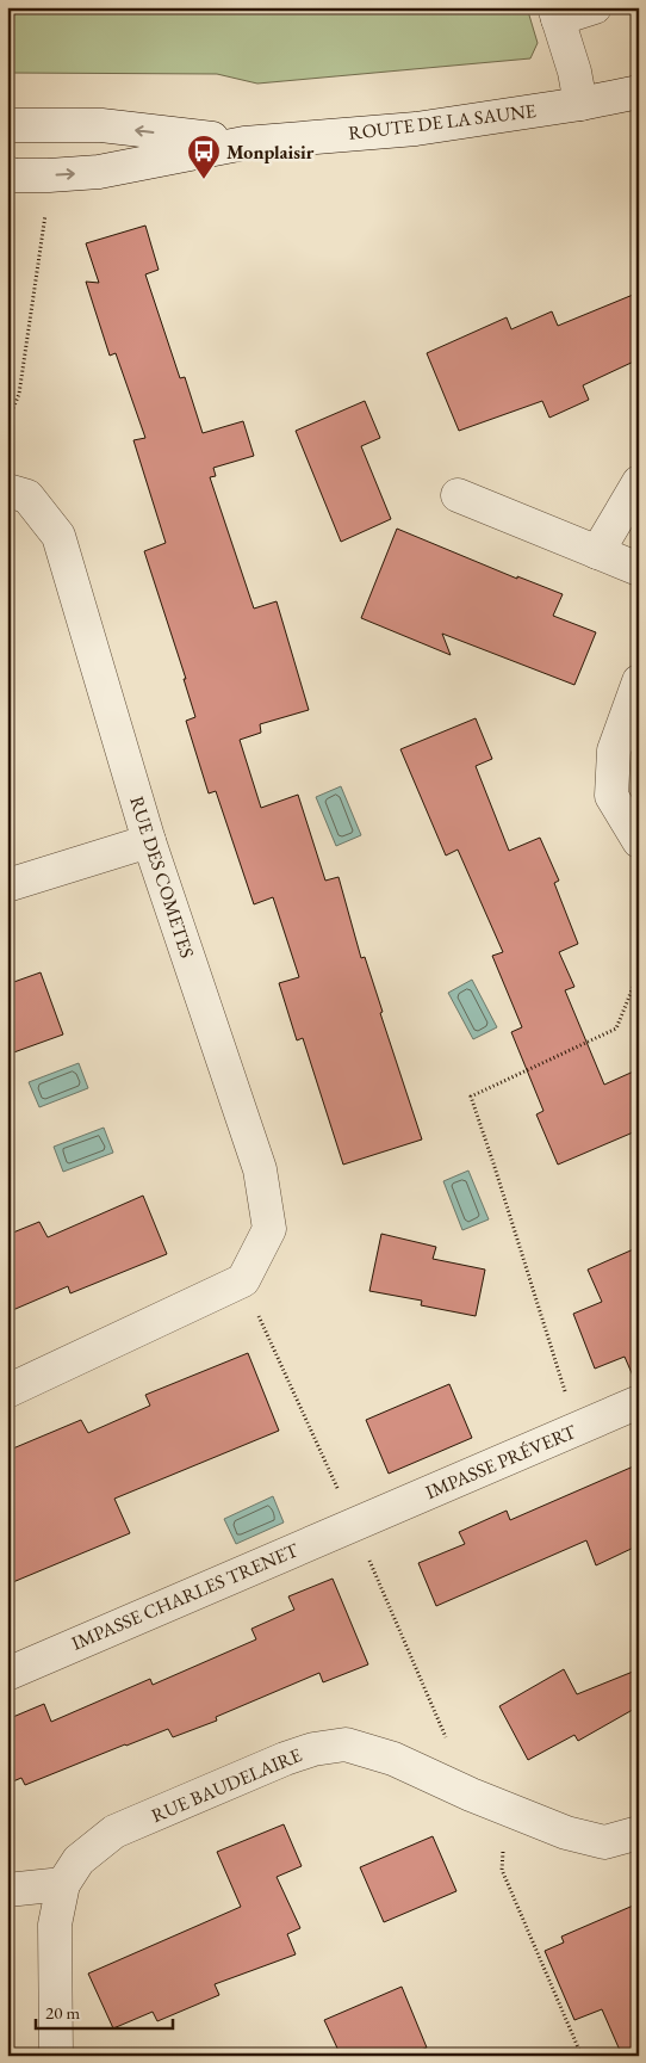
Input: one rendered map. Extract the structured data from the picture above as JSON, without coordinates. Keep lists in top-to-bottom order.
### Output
{
  "streets": {
    "street": [
      "ROUTE DE LA SAUNE",
      "RUE DES COMETES",
      "IMPASSE PRÉVERT",
      "IMPASSE CHARLES TRENET",
      "RUE BAUDELAIRE"
    ]
  },
  "crossings": [
    ["IMPASSE PRÉVERT", "IMPASSE CHARLES TRENET"]
  ],
  "places": {
    "bus stop": ["Monplaisir"]
  },
  "scale_bar": "20 m"
}
